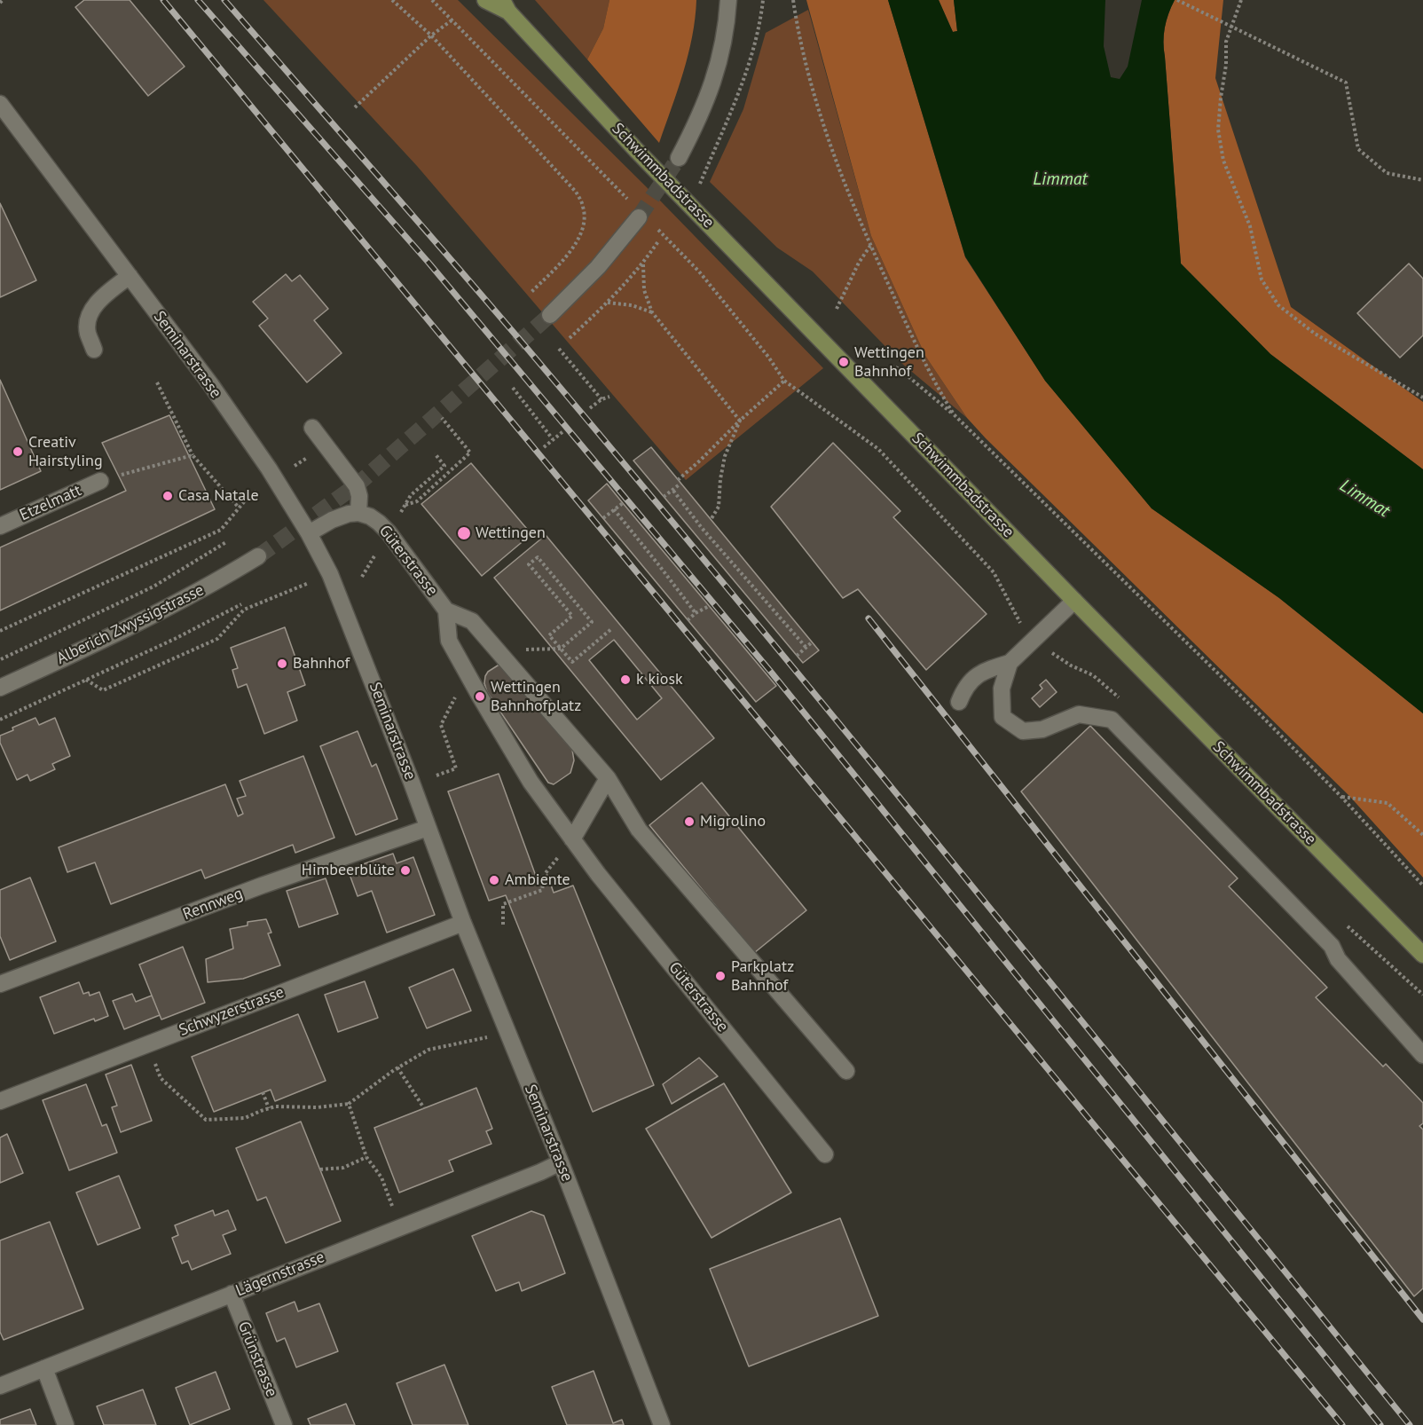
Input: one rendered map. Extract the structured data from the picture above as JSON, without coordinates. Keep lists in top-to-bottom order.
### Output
{
  "streets": {
    "main road": ["Schwimmbadstrasse"],
    "street": [
      "Seminarstrasse",
      "Etzelmatt",
      "Güterstrasse",
      "Alberich Zwyssigstrasse",
      "Rennweg",
      "Schwyzerstrasse",
      "Lägernstrasse",
      "Grünstrasse"
    ]
  },
  "crossings": [
    ["Seminarstrasse", "Rennweg"],
    ["Seminarstrasse", "Schwyzerstrasse"],
    ["Seminarstrasse", "Lägernstrasse"],
    ["Lägernstrasse", "Grünstrasse"]
  ],
  "water": ["Limmat"],
  "places": [
    "Wettingen Bahnhof",
    "Creativ Hairstyling",
    "Casa Natale",
    "Wettingen",
    "Bahnhof",
    "k kiosk",
    "Wettingen Bahnhofplatz",
    "Migrolino",
    "Himbeerblüte",
    "Ambiente",
    "Parkplatz Bahnhof"
  ]
}
